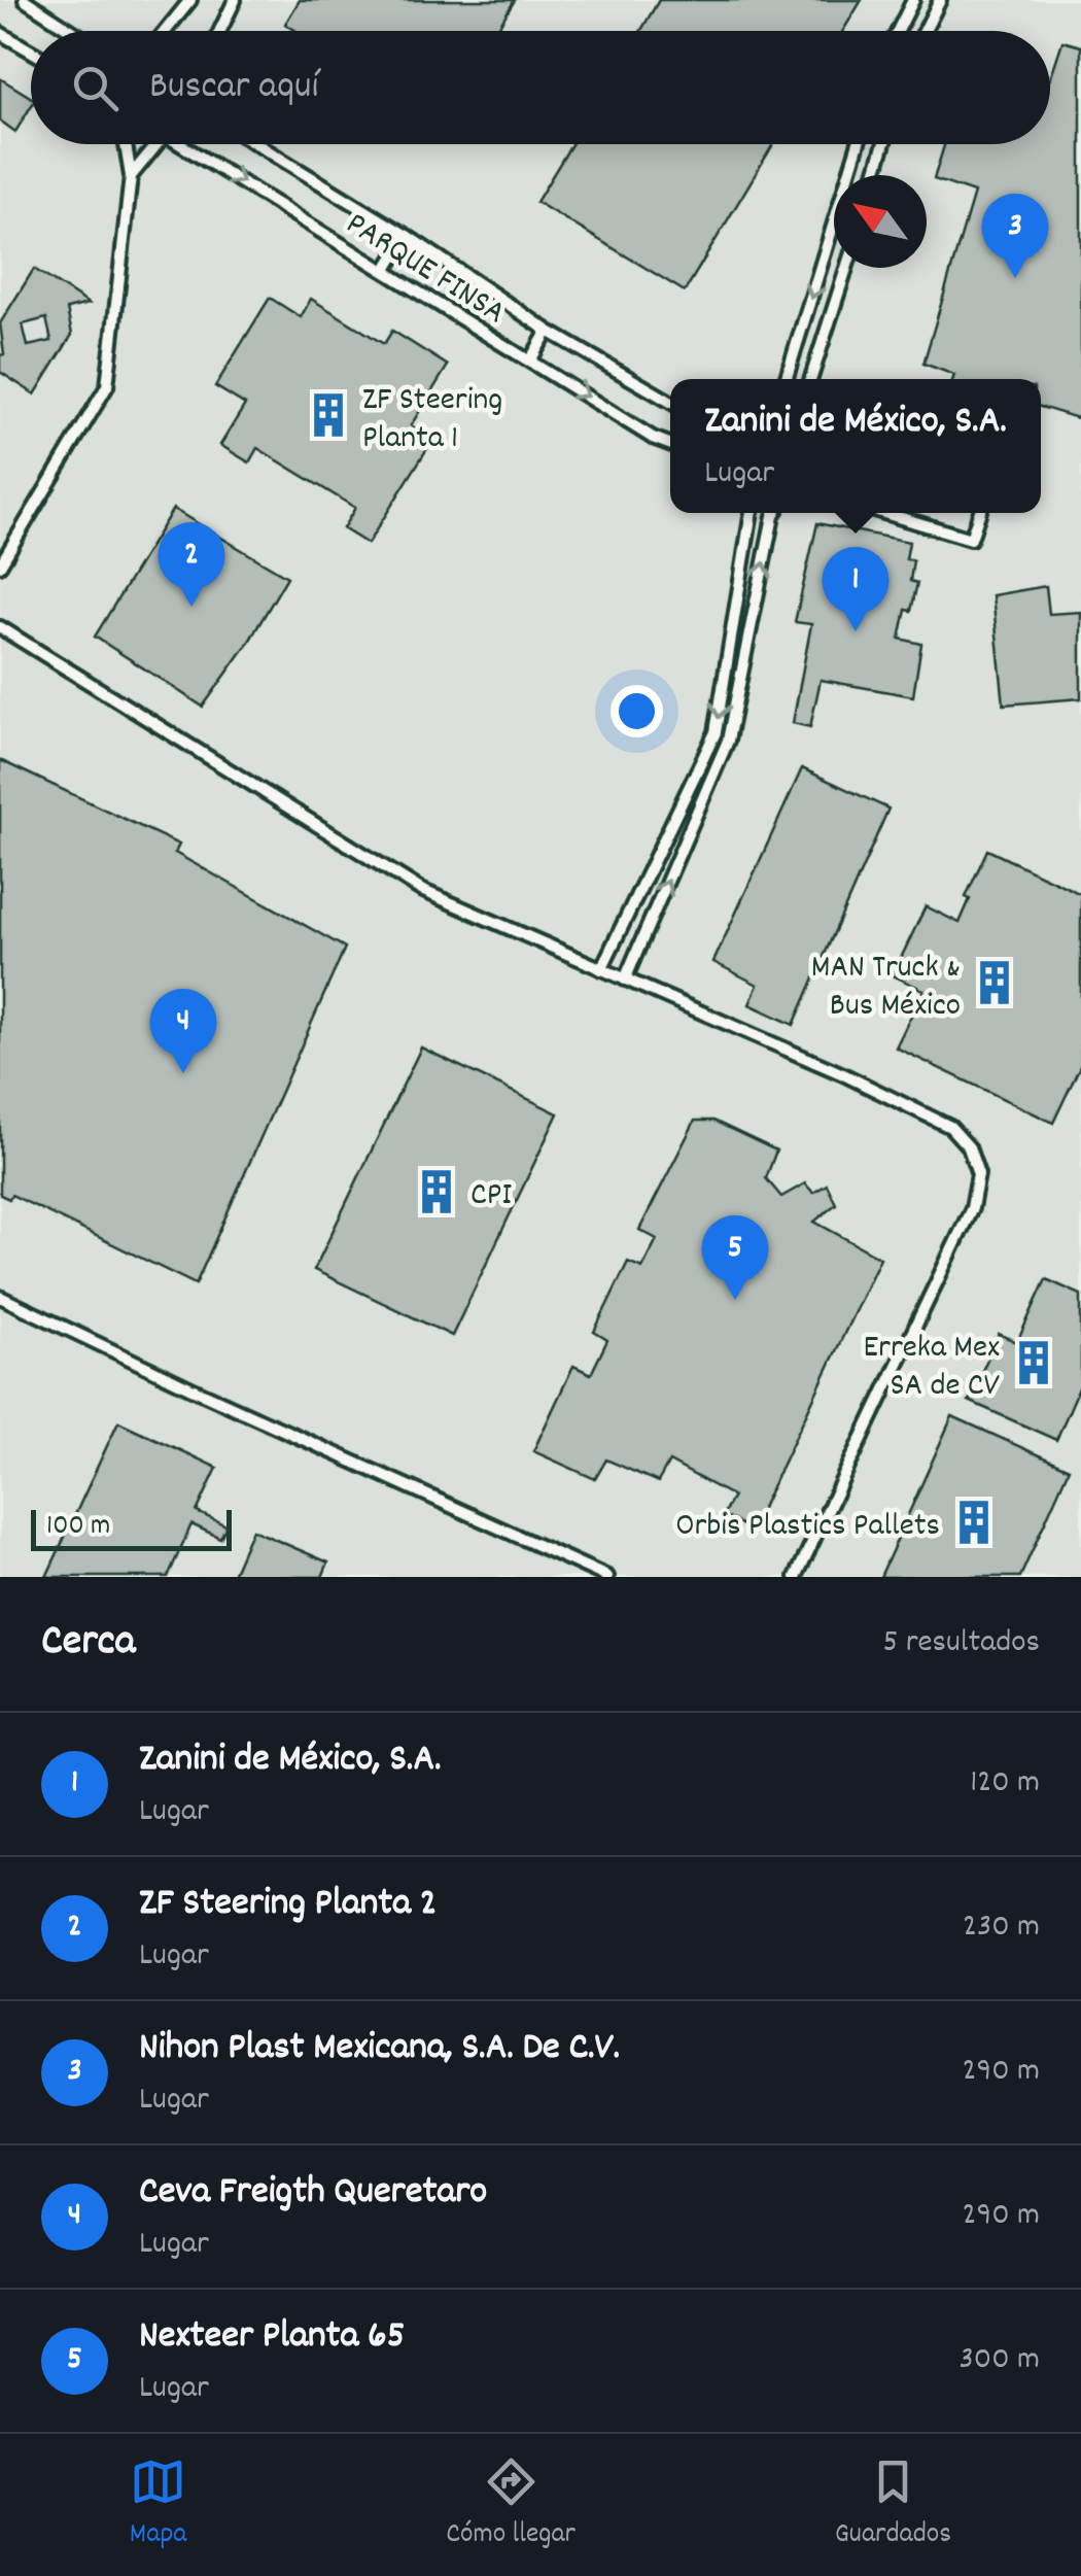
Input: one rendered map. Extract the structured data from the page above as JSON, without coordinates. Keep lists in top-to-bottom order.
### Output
{
  "streets": {
    "street": ["PARQUE FINSA"]
  },
  "places": {
    "building": [
      "ZF Steering Planta 1",
      "MAN Truck & Bus México",
      "CPI",
      "Erreka Mex SA de CV",
      "Orbis Plastics Pallets"
    ]
  },
  "scale_bar": "100 m",
  "north": "top left",
  "page": {
    "search": "Buscar aquí",
    "pins": [
      "3",
      "2",
      "1",
      "4",
      "5"
    ],
    "popup": ["Zanini de México, S.A.", "Lugar"],
    "scale": "100 m",
    "heading": ["Cerca", "5 resultados"],
    "list": [
      {
        "mark": "1",
        "name": "Zanini de México, S.A.",
        "note": "Lugar",
        "value": "120 m"
      },
      {
        "mark": "2",
        "name": "ZF Steering Planta 2",
        "note": "Lugar",
        "value": "230 m"
      },
      {
        "mark": "3",
        "name": "Nihon Plast Mexicana, S.A. De C.V.",
        "note": "Lugar",
        "value": "290 m"
      },
      {
        "mark": "4",
        "name": "Ceva Freigth Queretaro",
        "note": "Lugar",
        "value": "290 m"
      },
      {
        "mark": "5",
        "name": "Nexteer Planta 65",
        "note": "Lugar",
        "value": "300 m"
      }
    ],
    "nav": ["Mapa", "Cómo llegar", "Guardados"]
  }
}
